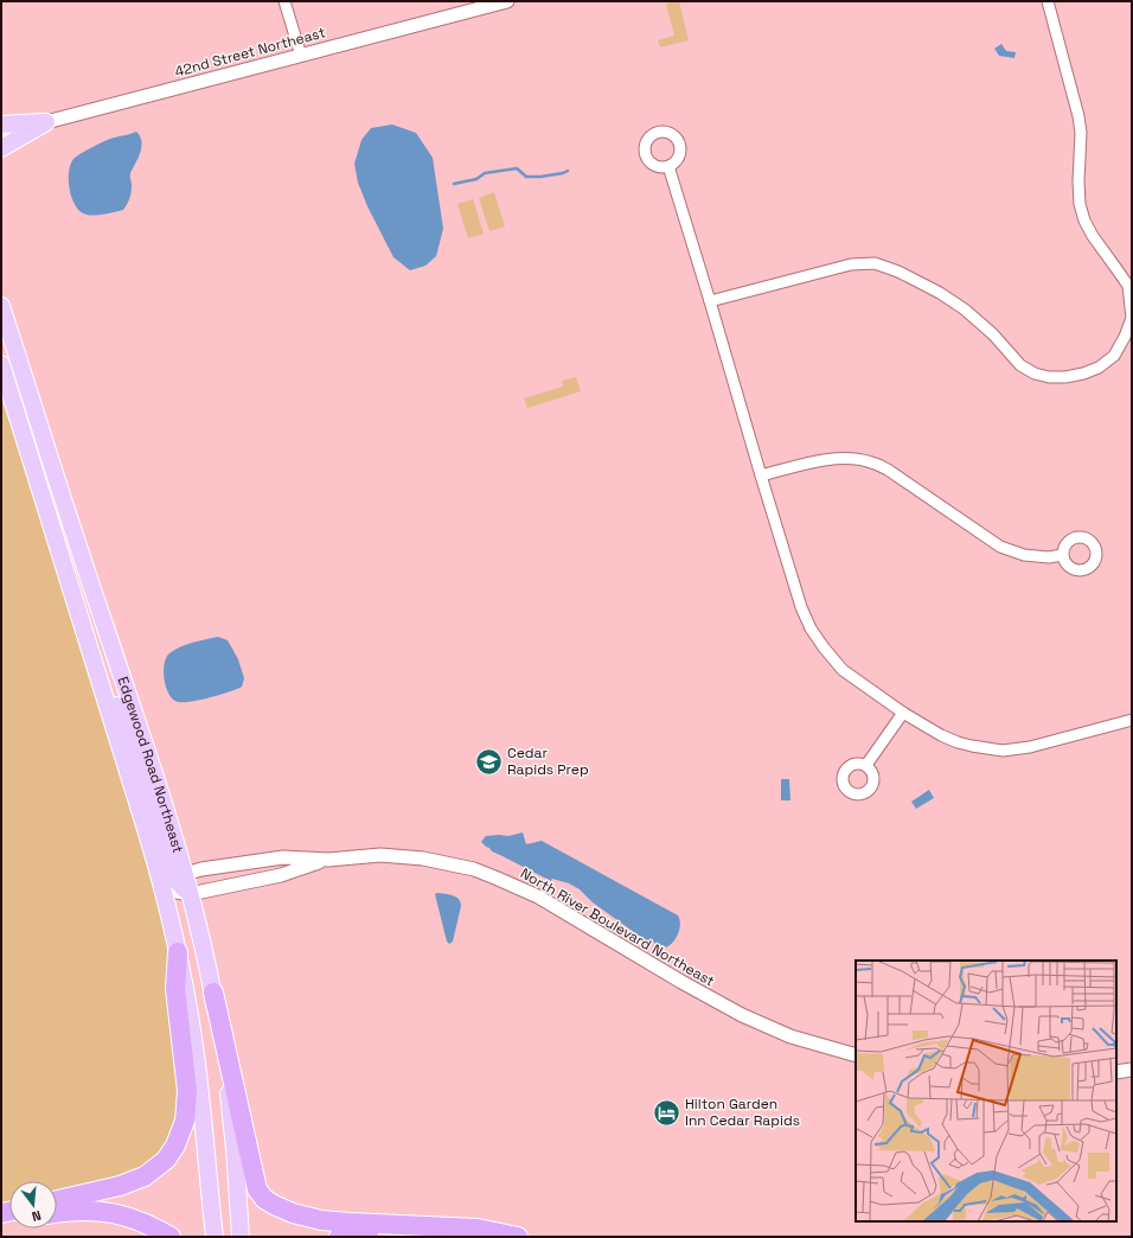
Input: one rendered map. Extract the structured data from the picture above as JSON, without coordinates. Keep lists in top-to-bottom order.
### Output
{
  "streets": {
    "main road": ["Edgewood Road Northeast"],
    "street": ["42nd Street Northeast", "North River Boulevard Northeast"]
  },
  "crossings": [
    ["Edgewood Road Northeast", "North River Boulevard Northeast"]
  ],
  "places": {
    "school or university": ["Cedar Rapids Prep"],
    "hotel": ["Hilton Garden Inn Cedar Rapids"]
  },
  "north": "bottom"
}
